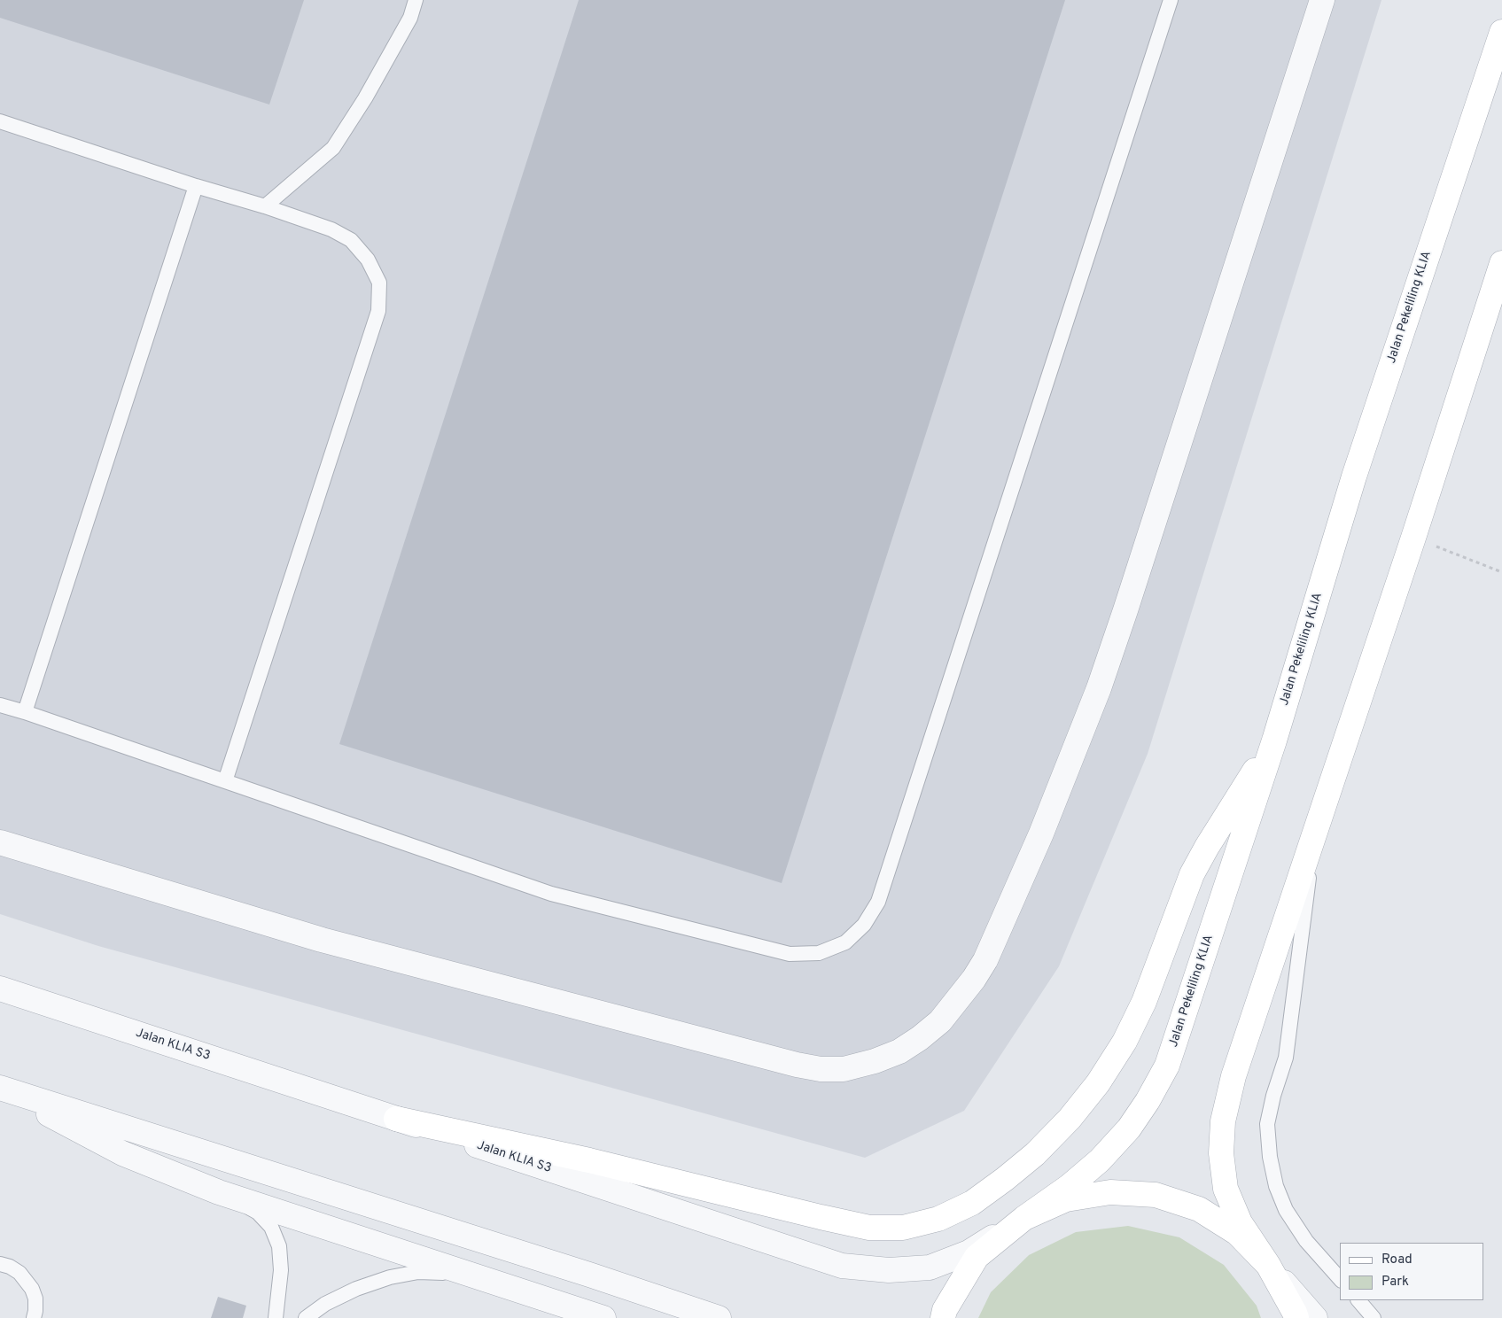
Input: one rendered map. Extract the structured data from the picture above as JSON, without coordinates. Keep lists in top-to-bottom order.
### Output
{
  "streets": {
    "main road": ["Jalan Pekeliling KLIA"],
    "street": ["Jalan KLIA S3"]
  },
  "crossings": [
    ["Jalan Pekeliling KLIA", "Jalan KLIA S3"]
  ],
  "legend": ["Road", "Park"]
}
